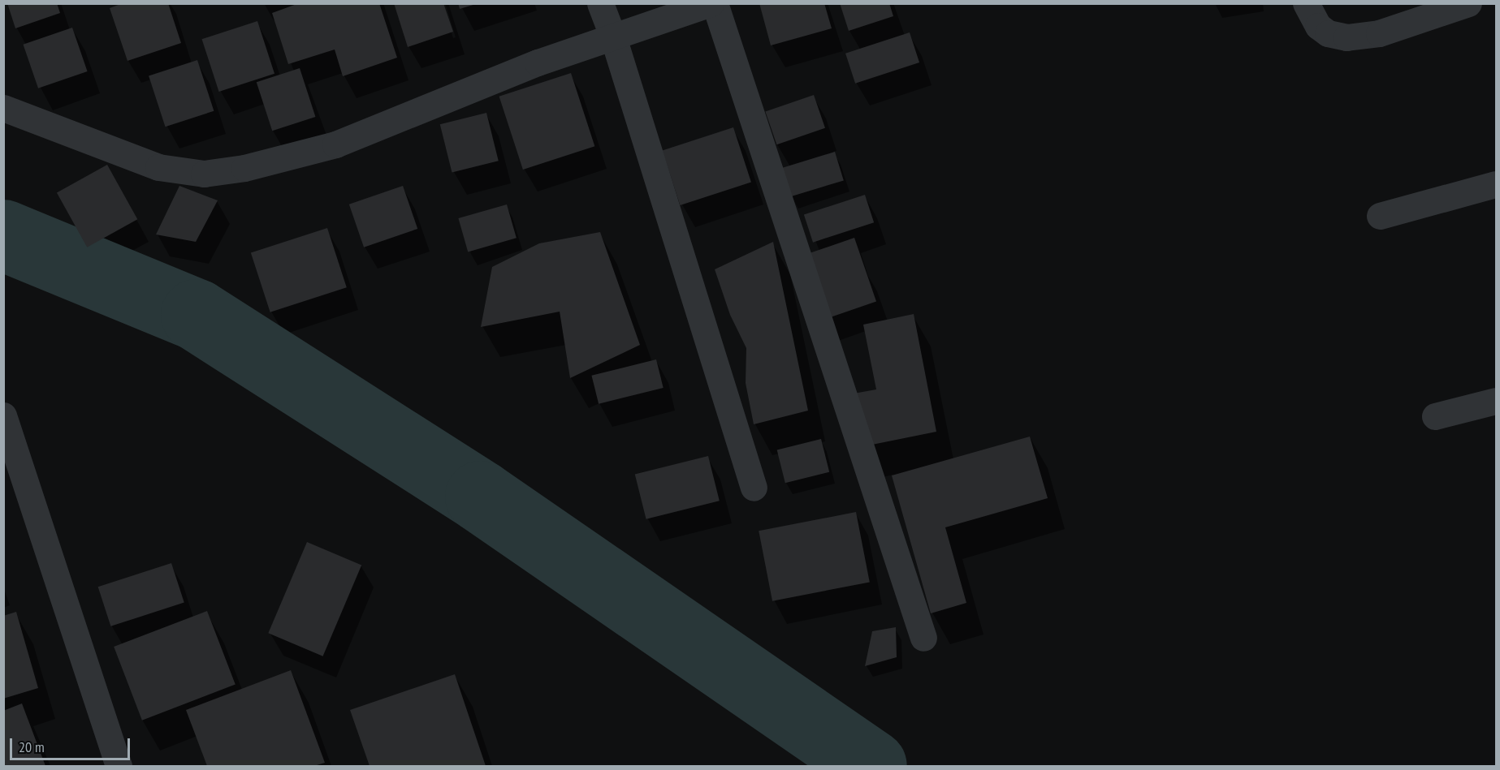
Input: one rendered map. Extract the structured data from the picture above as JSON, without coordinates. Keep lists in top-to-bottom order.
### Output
{
  "scale_bar": "20 m"
}
